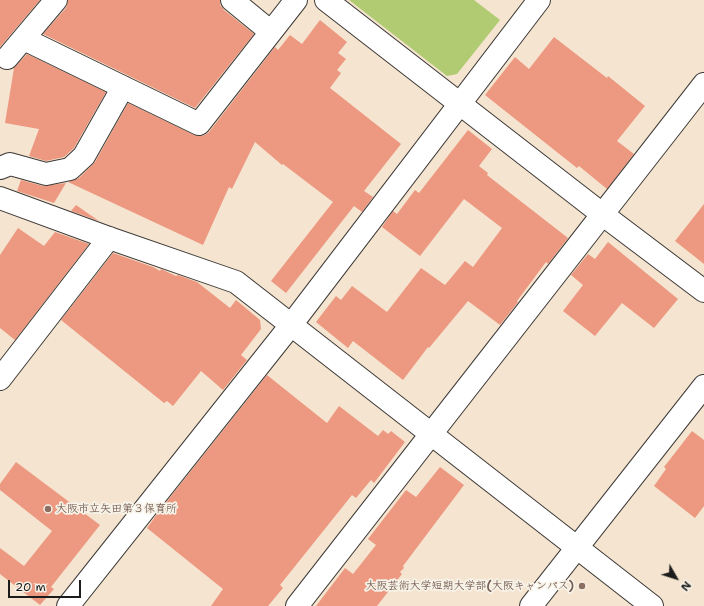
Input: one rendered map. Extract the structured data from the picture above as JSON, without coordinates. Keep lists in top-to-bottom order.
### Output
{
  "places": ["大阪市立矢田第３保育所", "大阪芸術大学短期大学部(大阪キャンパス)"],
  "scale_bar": "20 m",
  "north": "bottom right"
}
